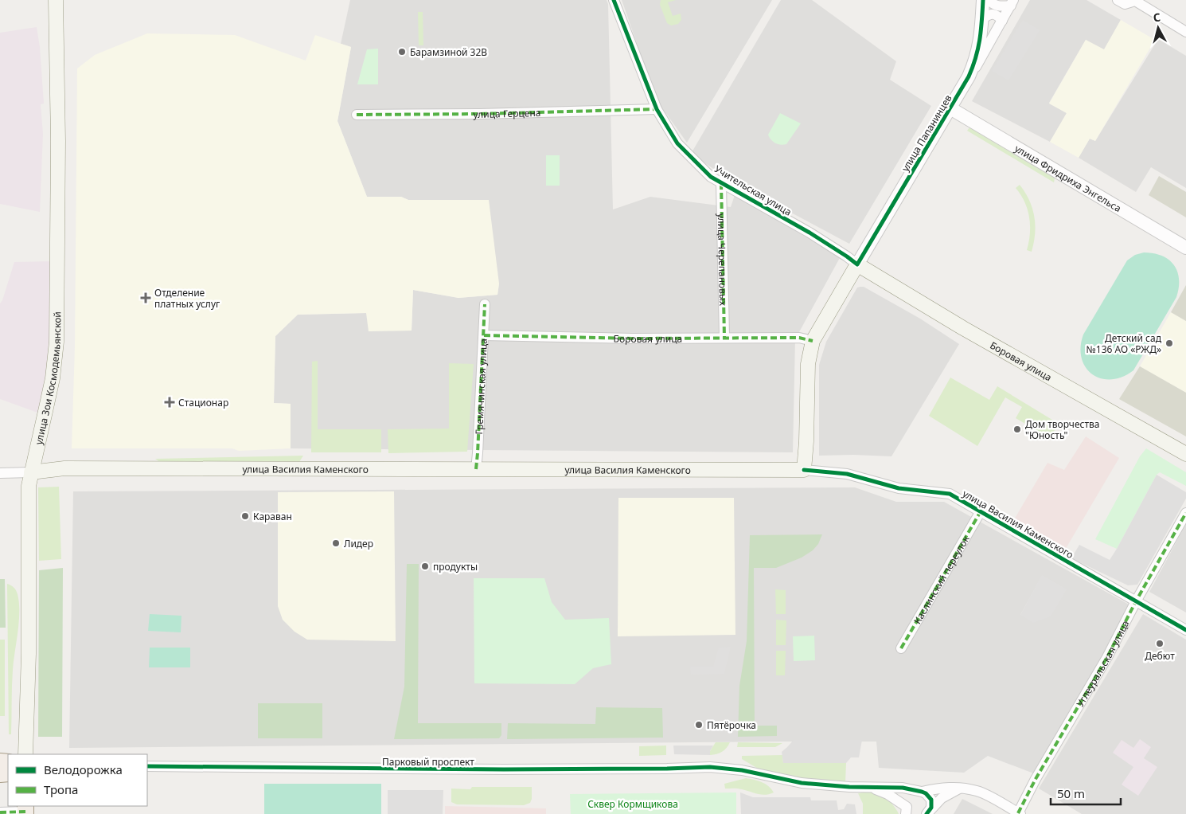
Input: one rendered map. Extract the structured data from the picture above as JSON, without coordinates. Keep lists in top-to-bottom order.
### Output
{
  "streets": {
    "main road": [
      "улица Папанинцев",
      "Боровая улица",
      "улица Зои Космодемьянской",
      "улица Василия Каменского"
    ],
    "street": [
      "улица Герцена",
      "улица Фридриха Энгельса",
      "Учительская улица",
      "улица Черепановых",
      "Гремячинская улица",
      "Каслинский переулок",
      "Углеуральская улица",
      "Парковый проспект"
    ]
  },
  "crossings": [
    ["улица Герцена", "Учительская улица"],
    ["улица Папанинцев", "улица Фридриха Энгельса"],
    ["улица Папанинцев", "Учительская улица"],
    ["улица Папанинцев", "Боровая улица"],
    ["улица Папанинцев", "улица Василия Каменского"],
    ["Учительская улица", "улица Черепановых"],
    ["Учительская улица", "Боровая улица"],
    ["улица Черепановых", "Боровая улица"],
    ["Боровая улица", "Гремячинская улица"],
    ["улица Зои Космодемьянской", "улица Василия Каменского"],
    ["Гремячинская улица", "улица Василия Каменского"],
    ["улица Василия Каменского", "Каслинский переулок"],
    ["улица Василия Каменского", "Углеуральская улица"]
  ],
  "parks": ["Сквер Кормщикова"],
  "places": {
    "other": [
      "Барамзиной 32В",
      "Детский сад №136 АО «РЖД»",
      "Дом творчества \"Юность\"",
      "Караван",
      "Лидер",
      "продукты",
      "Дебют",
      "Пятёрочка"
    ],
    "health": ["Отделение платных услуг", "Стационар"]
  },
  "legend": ["Велодорожка", "Тропа"],
  "scale_bar": "50 m",
  "north": "top"
}
